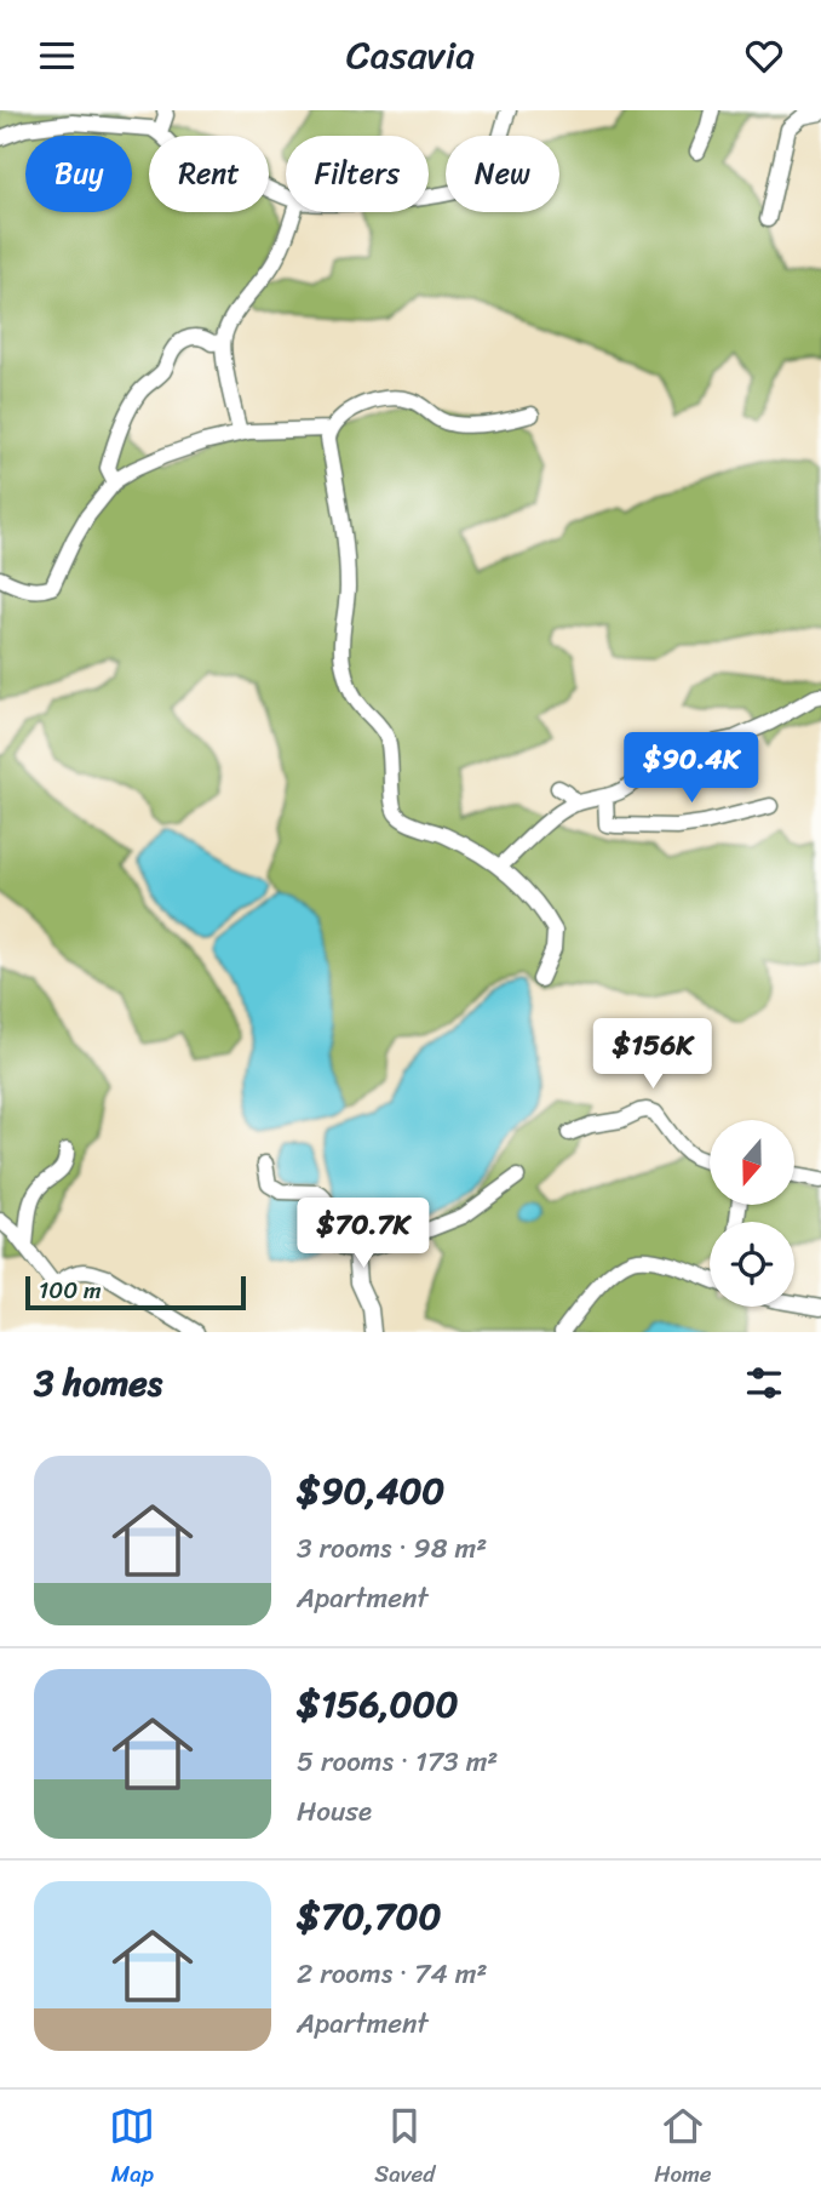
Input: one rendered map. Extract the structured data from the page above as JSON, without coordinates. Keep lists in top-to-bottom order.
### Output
{
  "scale_bar": "100 m",
  "north": "bottom",
  "page": {
    "header": "Casavia",
    "chip": [
      "Buy",
      "Rent",
      "Filters",
      "New"
    ],
    "price": ["$90.4K", "$156K", "$70.7K"],
    "scale": "100 m",
    "heading": "3 homes",
    "list": [
      {
        "name": "$90,400",
        "note": "3 rooms · 98 m² · Apartment"
      },
      {
        "name": "$156,000",
        "note": "5 rooms · 173 m² · House"
      },
      {
        "name": "$70,700",
        "note": "2 rooms · 74 m² · Apartment"
      }
    ],
    "tabs": ["Map", "Saved", "Home"]
  }
}
